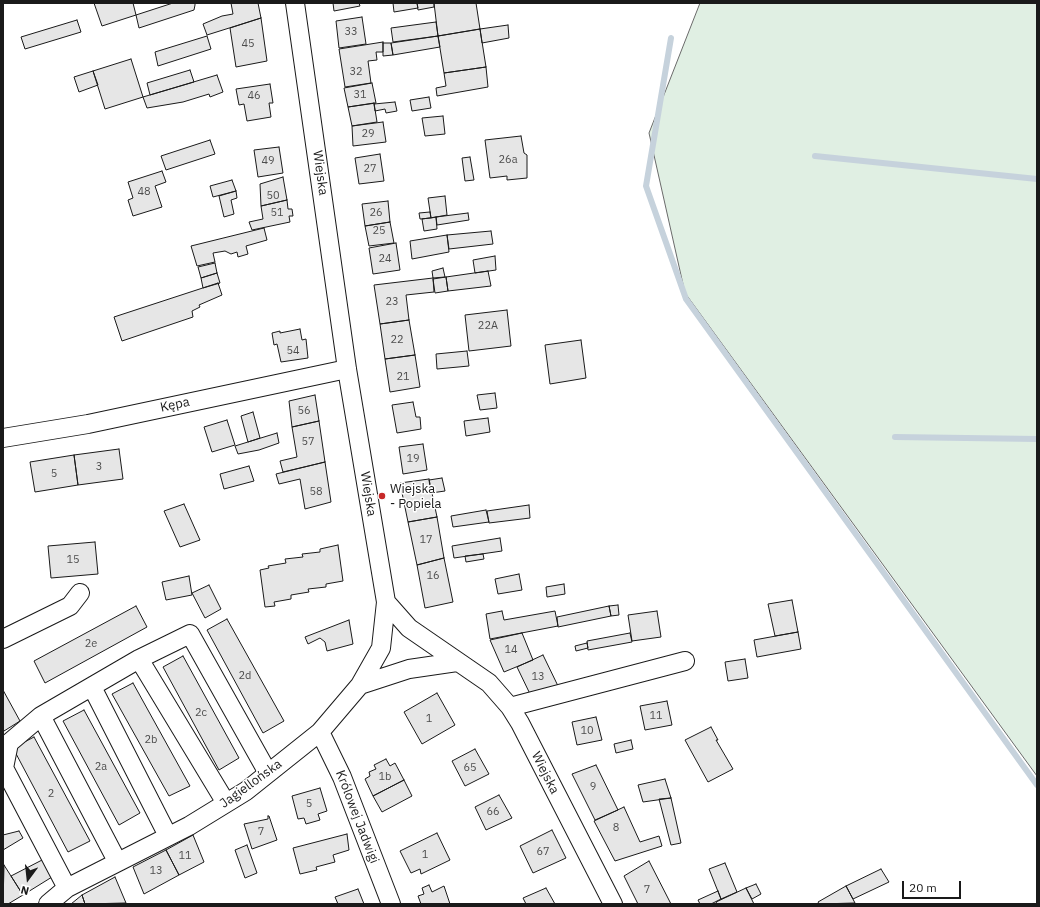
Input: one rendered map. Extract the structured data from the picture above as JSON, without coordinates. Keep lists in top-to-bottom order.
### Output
{
  "streets": {
    "street": [
      "Wiejska",
      "Kępa",
      "Jagiellońska",
      "Królowej Jadwigi"
    ]
  },
  "crossings": [
    ["Wiejska", "Kępa"],
    ["Wiejska", "Jagiellońska"],
    ["Jagiellońska", "Królowej Jadwigi"]
  ],
  "places": ["Wiejska - Popiela"],
  "house_numbers": [
    "33",
    "45",
    "32",
    "31",
    "46",
    "29",
    "26a",
    "49",
    "27",
    "48",
    "50",
    "51",
    "26",
    "25",
    "24",
    "23",
    "22A",
    "22",
    "54",
    "21",
    "56",
    "57",
    "19",
    "3",
    "5",
    "58",
    "17",
    "15",
    "16",
    "2e",
    "14",
    "2d",
    "13",
    "2c",
    "11",
    "1",
    "10",
    "2b",
    "2a",
    "65",
    "1b",
    "9",
    "2",
    "5",
    "66",
    "8",
    "7",
    "67",
    "1",
    "11",
    "13",
    "7"
  ],
  "scale_bar": "20 m",
  "north": "bottom"
}
